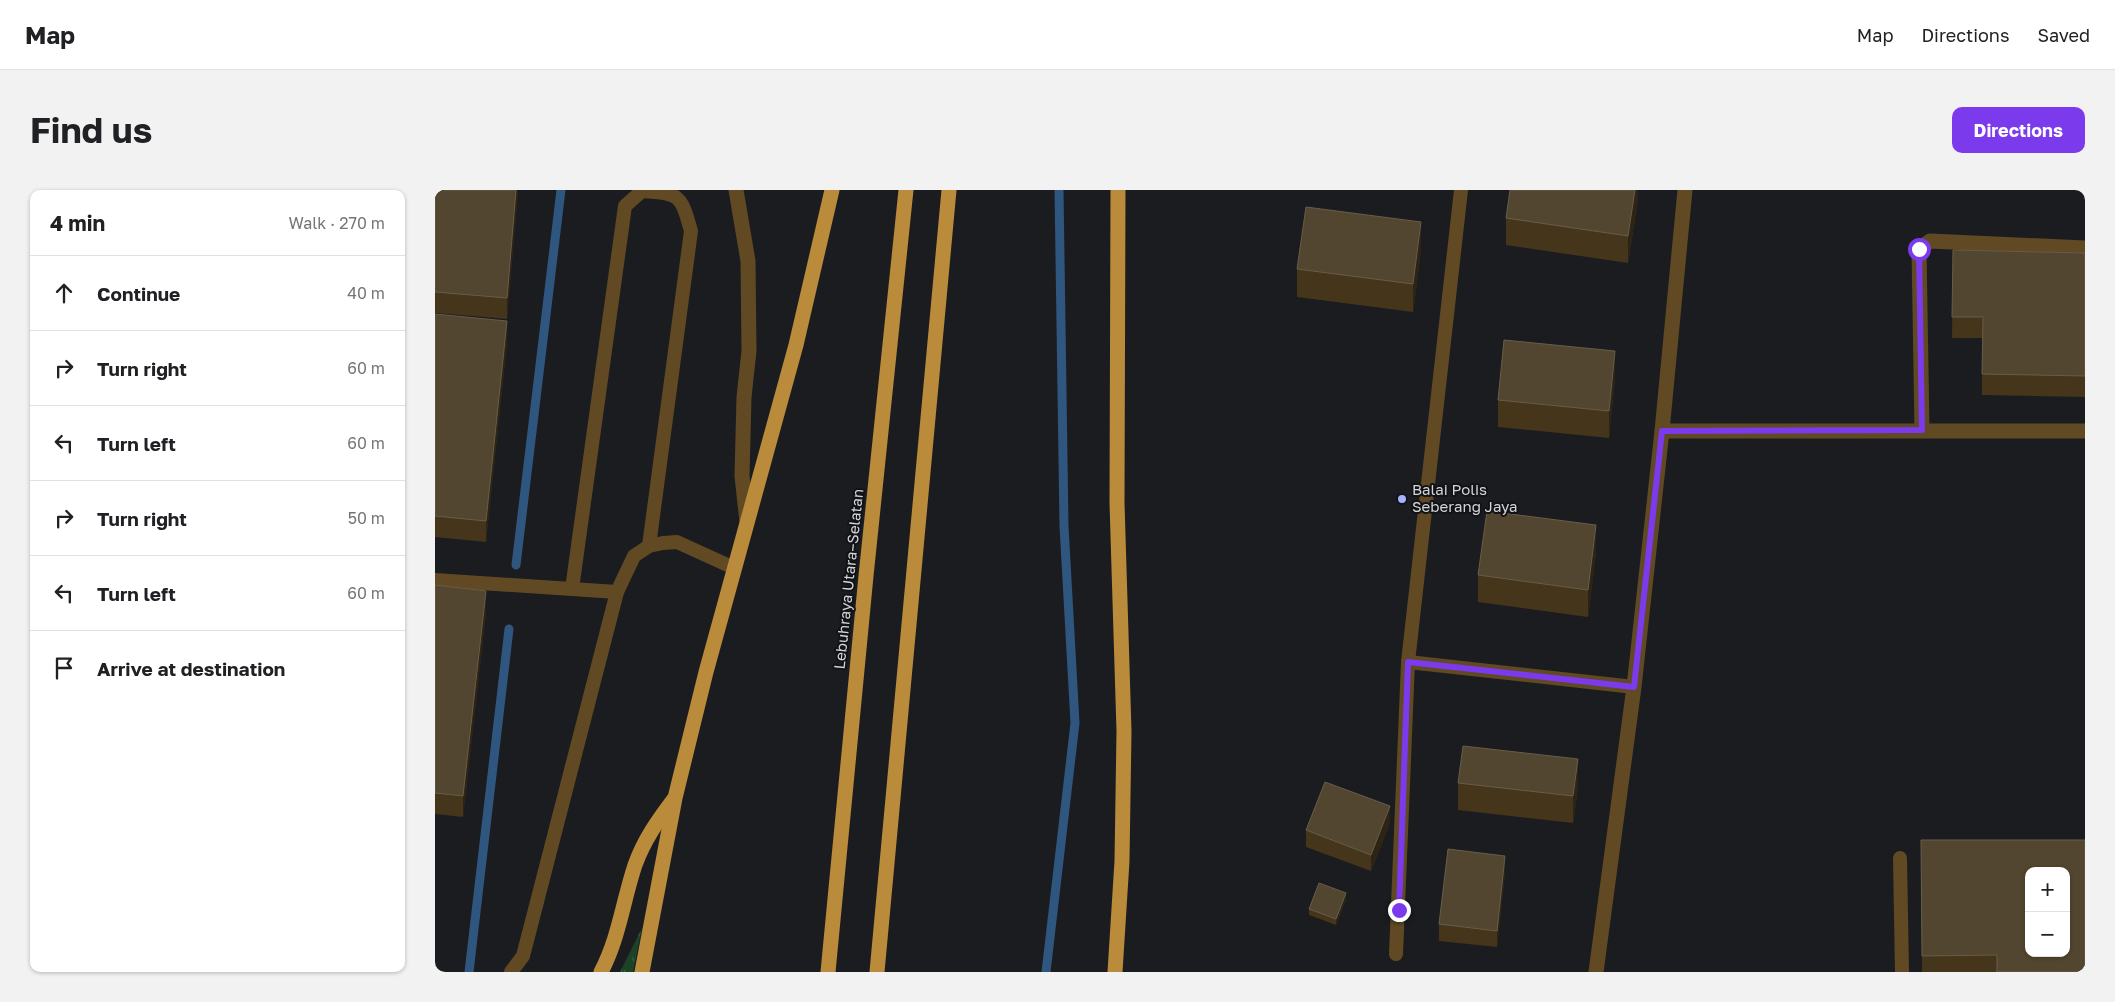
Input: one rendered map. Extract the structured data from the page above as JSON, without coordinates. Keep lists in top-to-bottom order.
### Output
{
  "streets": {
    "highway": ["Lebuhraya Utara–Selatan"]
  },
  "places": ["Balai Polis Seberang Jaya"],
  "page": {
    "header": "Map",
    "nav": ["Map", "Directions", "Saved"],
    "buttons": "Directions",
    "title": "Find us",
    "heading": ["4 min", "Walk · 270 m"],
    "list": [
      ["Continue", "40 m"],
      ["Turn right", "60 m"],
      ["Turn left", "60 m"],
      ["Turn right", "50 m"],
      ["Turn left", "60 m"],
      "Arrive at destination"
    ],
    "map_buttons": ["+", "−"]
  }
}
